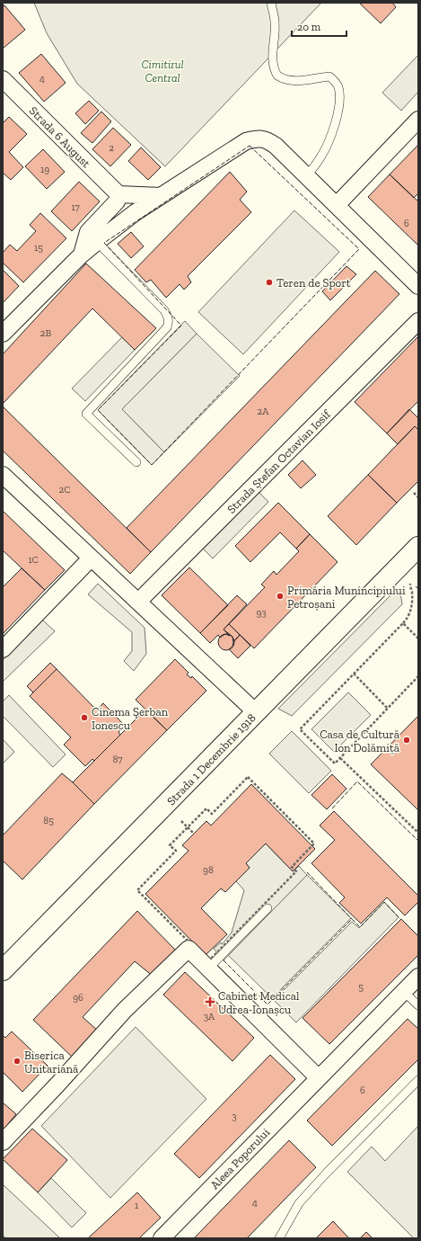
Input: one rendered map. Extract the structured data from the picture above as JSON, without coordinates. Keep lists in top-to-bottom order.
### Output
{
  "streets": {
    "main road": ["Strada 1 Decembrie 1918"],
    "street": ["Strada 6 August", "Strada Ștefan Octavian Iosif", "Aleea Poporului"]
  },
  "parks": ["Cimitirul Central"],
  "places": {
    "other": [
      "Teren de Sport",
      "Primăria Munincipiului Petroșani",
      "Cinema Şerban Ionescu",
      "Casa de Cultură Ion Dolămiță",
      "Biserica Unitariană"
    ],
    "health": ["Cabinet Medical Udrea-Ionașcu"]
  },
  "house_numbers": [
    "4",
    "2",
    "19",
    "17",
    "6",
    "15",
    "2B",
    "2A",
    "2C",
    "1C",
    "93",
    "87",
    "85",
    "98",
    "5",
    "96",
    "3A",
    "6",
    "3",
    "4",
    "1"
  ],
  "scale_bar": "20 m"
}
